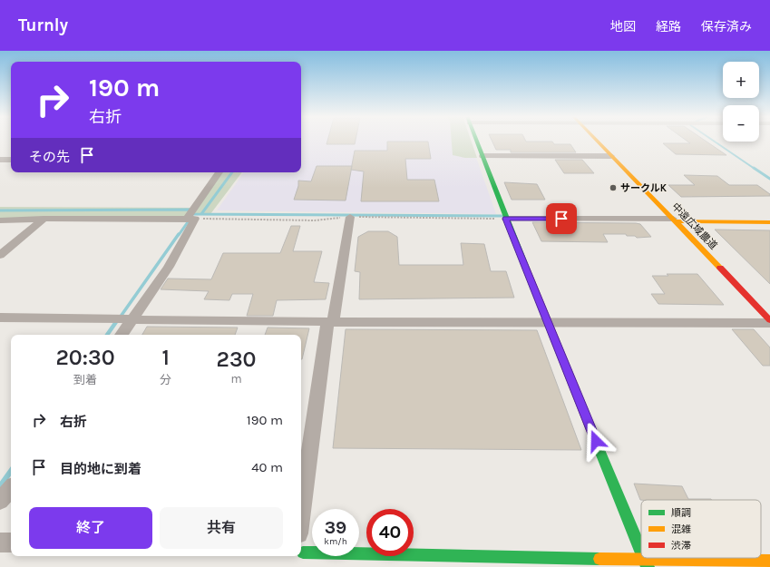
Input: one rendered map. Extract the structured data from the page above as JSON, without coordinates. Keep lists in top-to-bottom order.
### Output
{
  "streets": {
    "street": ["中遠広域農道"]
  },
  "places": ["サークルK"],
  "legend": ["順調", "混雑", "渋滞"],
  "page": {
    "header": "Turnly",
    "nav": ["地図", "経路", "保存済み"],
    "map_buttons": ["+", "−"],
    "turn": ["190 m", "右折"],
    "then": "その先",
    "eta": [
      "20:30",
      "到着",
      "1",
      "分",
      "230",
      "m"
    ],
    "list": [
      {
        "name": "右折",
        "value": "190 m"
      },
      {
        "name": "目的地に到着",
        "value": "40 m"
      }
    ],
    "buttons": ["終了", "共有"],
    "speed": "39 km/h",
    "limit": "40"
  }
}
